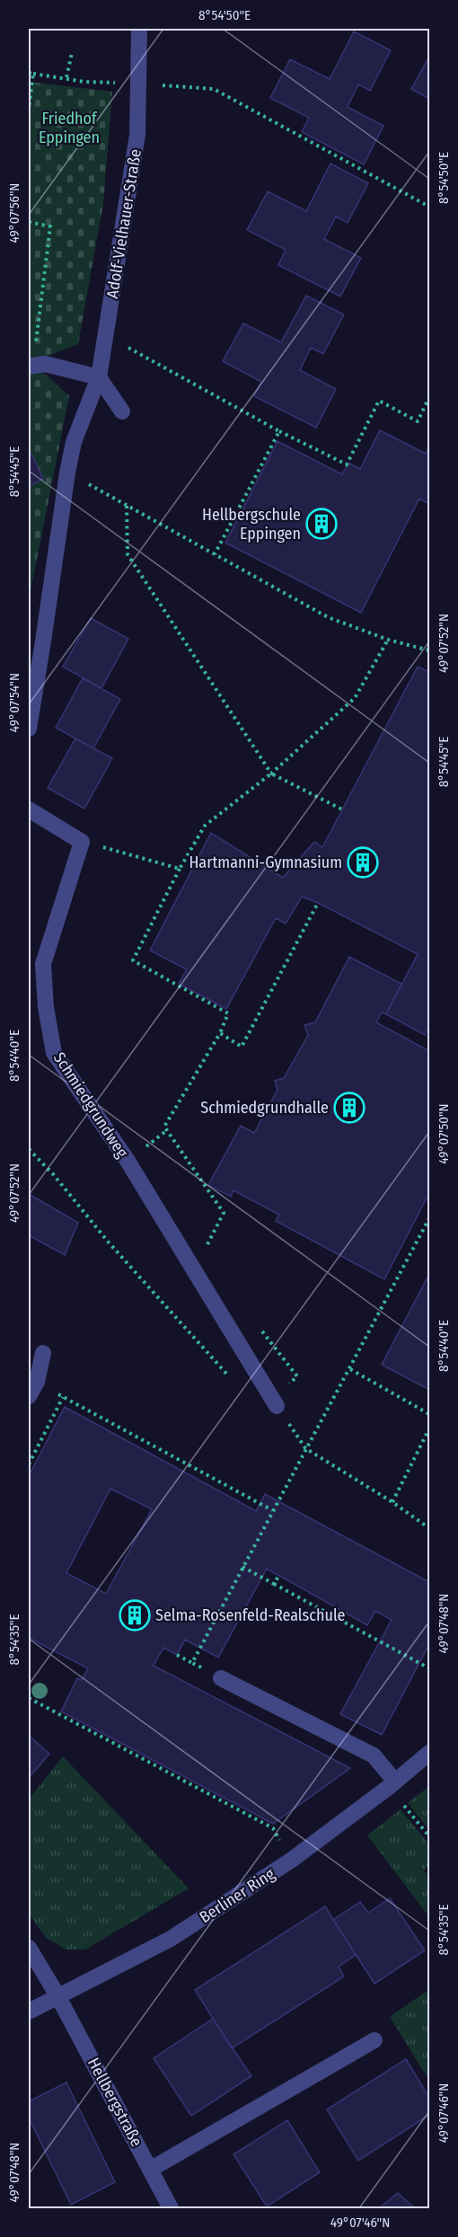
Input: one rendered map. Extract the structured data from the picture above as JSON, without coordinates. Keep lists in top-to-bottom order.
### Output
{
  "streets": {
    "street": [
      "Adolf-Vielhauer-Straße",
      "Schmiedgrundweg",
      "Berliner Ring",
      "Hellbergstraße"
    ]
  },
  "crossings": [
    ["Berliner Ring", "Hellbergstraße"]
  ],
  "parks": ["Friedhof Eppingen"],
  "places": {
    "building": [
      "Hellbergschule Eppingen",
      "Hartmanni-Gymnasium",
      "Schmiedgrundhalle",
      "Selma-Rosenfeld-Realschule"
    ]
  },
  "coordinates": [
    "8°54'50\"E",
    "49°07'56\"N",
    "8°54'45\"E",
    "49°07'52\"N",
    "49°07'54\"N",
    "8°54'40\"E",
    "49°07'50\"N",
    "49°07'48\"N",
    "8°54'35\"E",
    "49°07'46\"N"
  ]
}
